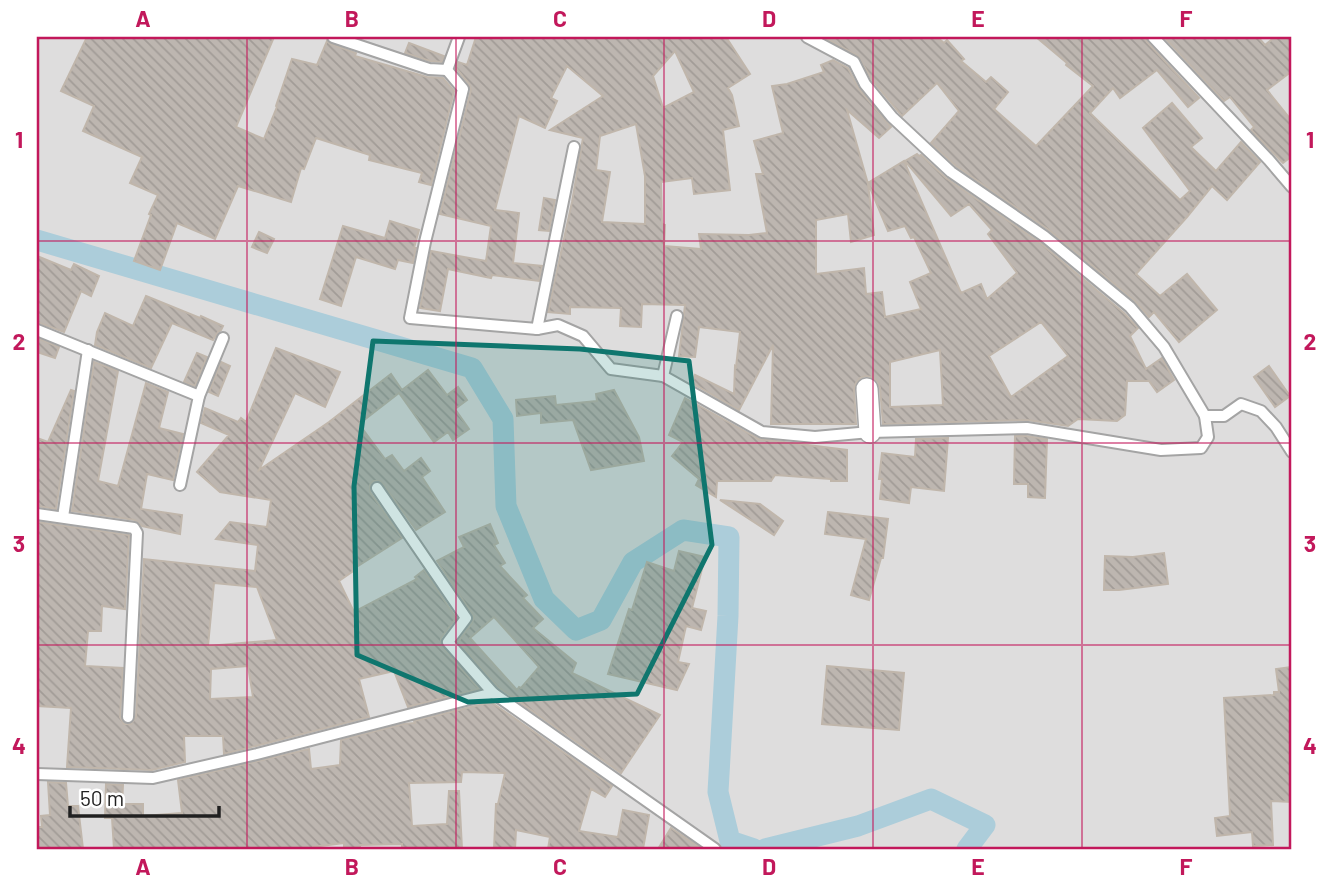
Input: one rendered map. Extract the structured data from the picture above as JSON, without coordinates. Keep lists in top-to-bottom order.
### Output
{
  "scale_bar": "50 m",
  "grid": {
    "columns": [
      "A",
      "B",
      "C",
      "D",
      "E",
      "F"
    ],
    "rows": [
      "1",
      "2",
      "3",
      "4"
    ]
  }
}
